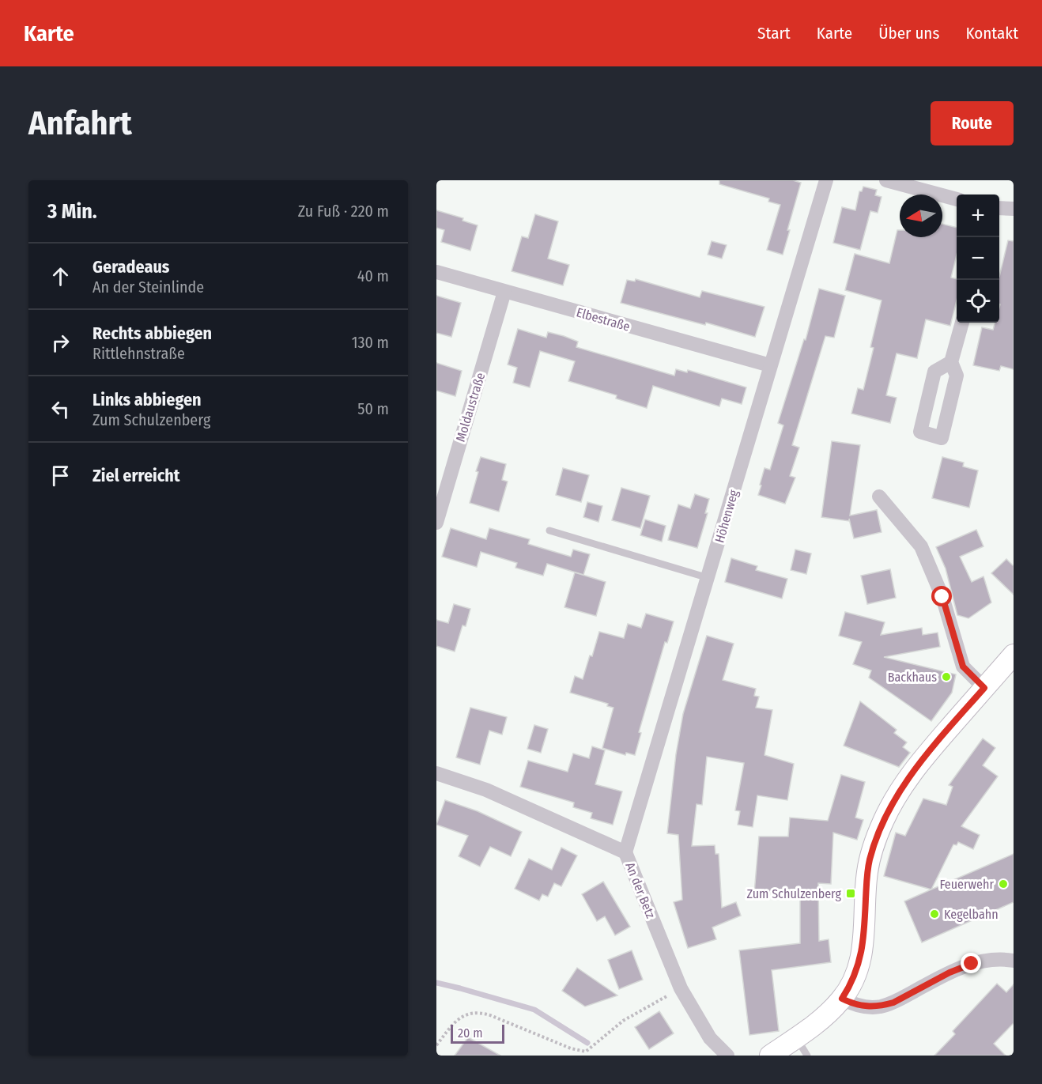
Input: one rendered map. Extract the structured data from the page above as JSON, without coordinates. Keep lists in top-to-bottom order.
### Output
{
  "streets": {
    "street": [
      "Elbestraße",
      "Moldaustraße",
      "Höhenweg",
      "An der Betz"
    ]
  },
  "crossings": [
    ["Elbestraße", "Moldaustraße"],
    ["Elbestraße", "Höhenweg"],
    ["Höhenweg", "An der Betz"]
  ],
  "places": {
    "other": ["Backhaus", "Feuerwehr", "Kegelbahn"],
    "transit": ["Zum Schulzenberg"]
  },
  "scale_bar": "20 m",
  "north": "left",
  "page": {
    "header": "Karte",
    "nav": [
      "Start",
      "Karte",
      "Über uns",
      "Kontakt"
    ],
    "buttons": "Route",
    "title": "Anfahrt",
    "heading": ["3 Min.", "Zu Fuß · 220 m"],
    "map_buttons": ["+", "−"],
    "list": [
      ["Geradeaus", "An der Steinlinde", "40 m"],
      ["Rechts abbiegen", "Rittlehnstraße", "130 m"],
      ["Links abbiegen", "Zum Schulzenberg", "50 m"],
      "Ziel erreicht"
    ],
    "scale": "20 m"
  }
}
